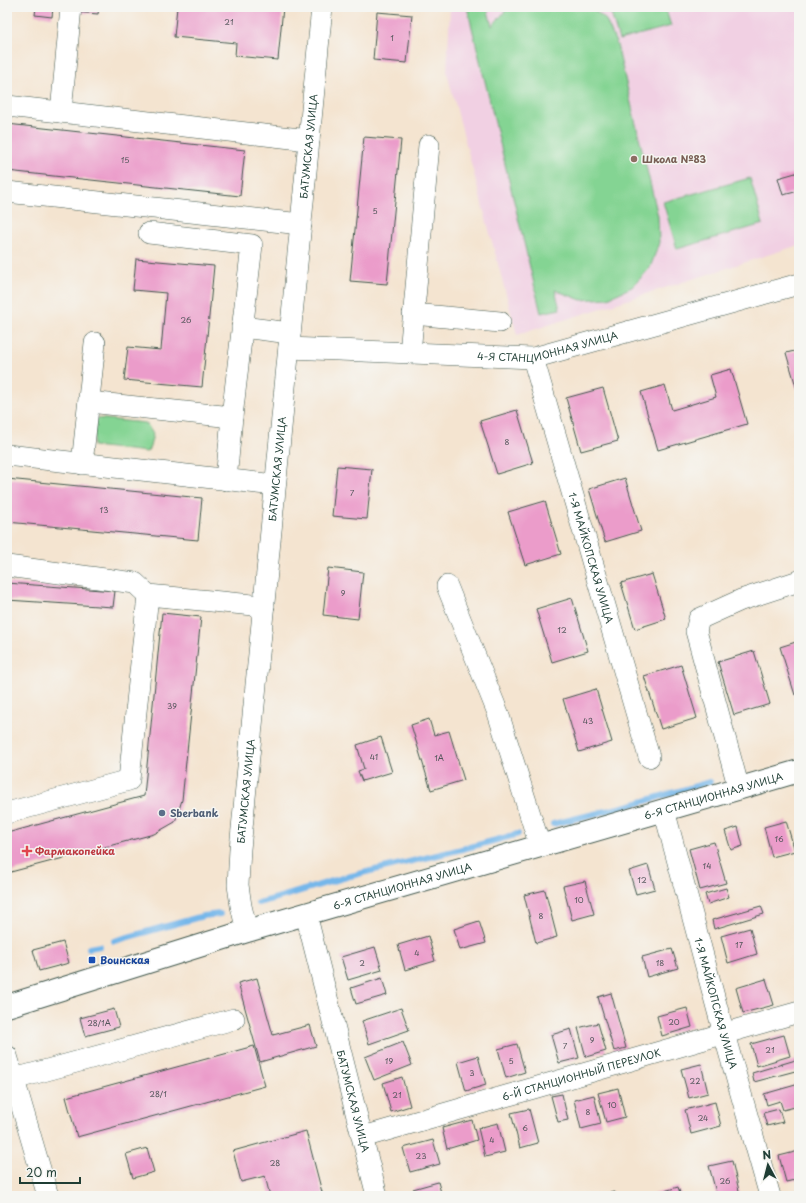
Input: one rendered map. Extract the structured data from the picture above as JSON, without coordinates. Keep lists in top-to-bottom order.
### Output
{
  "streets": {
    "main road": ["6-Я СТАНЦИОННАЯ УЛИЦА"],
    "street": [
      "БАТУМСКАЯ УЛИЦА",
      "4-Я СТАНЦИОННАЯ УЛИЦА",
      "1-Я МАЙКОПСКАЯ УЛИЦА",
      "6-Й СТАНЦИОННЫЙ ПЕРЕУЛОК"
    ]
  },
  "crossings": [
    ["БАТУМСКАЯ УЛИЦА", "4-Я СТАНЦИОННАЯ УЛИЦА"],
    ["БАТУМСКАЯ УЛИЦА", "6-Я СТАНЦИОННАЯ УЛИЦА"],
    ["БАТУМСКАЯ УЛИЦА", "6-Й СТАНЦИОННЫЙ ПЕРЕУЛОК"],
    ["4-Я СТАНЦИОННАЯ УЛИЦА", "1-Я МАЙКОПСКАЯ УЛИЦА"],
    ["1-Я МАЙКОПСКАЯ УЛИЦА", "6-Я СТАНЦИОННАЯ УЛИЦА"],
    ["1-Я МАЙКОПСКАЯ УЛИЦА", "6-Й СТАНЦИОННЫЙ ПЕРЕУЛОК"]
  ],
  "places": {
    "other": ["Школа №83", "Sberbank"],
    "health": ["Фармакопейка"],
    "transit": ["Воинская"]
  },
  "house_numbers": [
    "21",
    "1",
    "15",
    "5",
    "26",
    "8",
    "7",
    "13",
    "9",
    "12",
    "39",
    "43",
    "41",
    "1А",
    "16",
    "14",
    "12",
    "10",
    "8",
    "17",
    "4",
    "2",
    "18",
    "20",
    "28/1А",
    "9",
    "7",
    "21",
    "19",
    "5",
    "3",
    "22",
    "28/1",
    "21",
    "10",
    "8",
    "24",
    "6",
    "4",
    "23",
    "28",
    "26"
  ],
  "scale_bar": "20 m",
  "north": "top"
}
